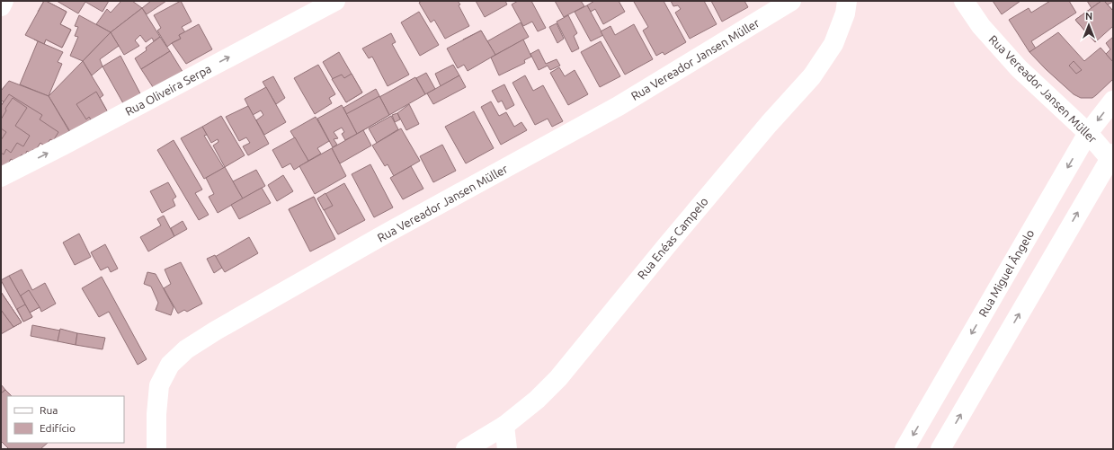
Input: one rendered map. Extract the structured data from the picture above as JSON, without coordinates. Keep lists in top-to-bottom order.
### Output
{
  "streets": {
    "street": [
      "Rua Vereador Jansen Müller",
      "Rua Oliveira Serpa",
      "Rua Enéas Campelo",
      "Rua Miguel Ângelo"
    ]
  },
  "crossings": [
    ["Rua Vereador Jansen Müller", "Rua Miguel Ângelo"]
  ],
  "one_way": ["Rua Oliveira Serpa"],
  "legend": ["Rua", "Edifício"],
  "north": "top"
}
